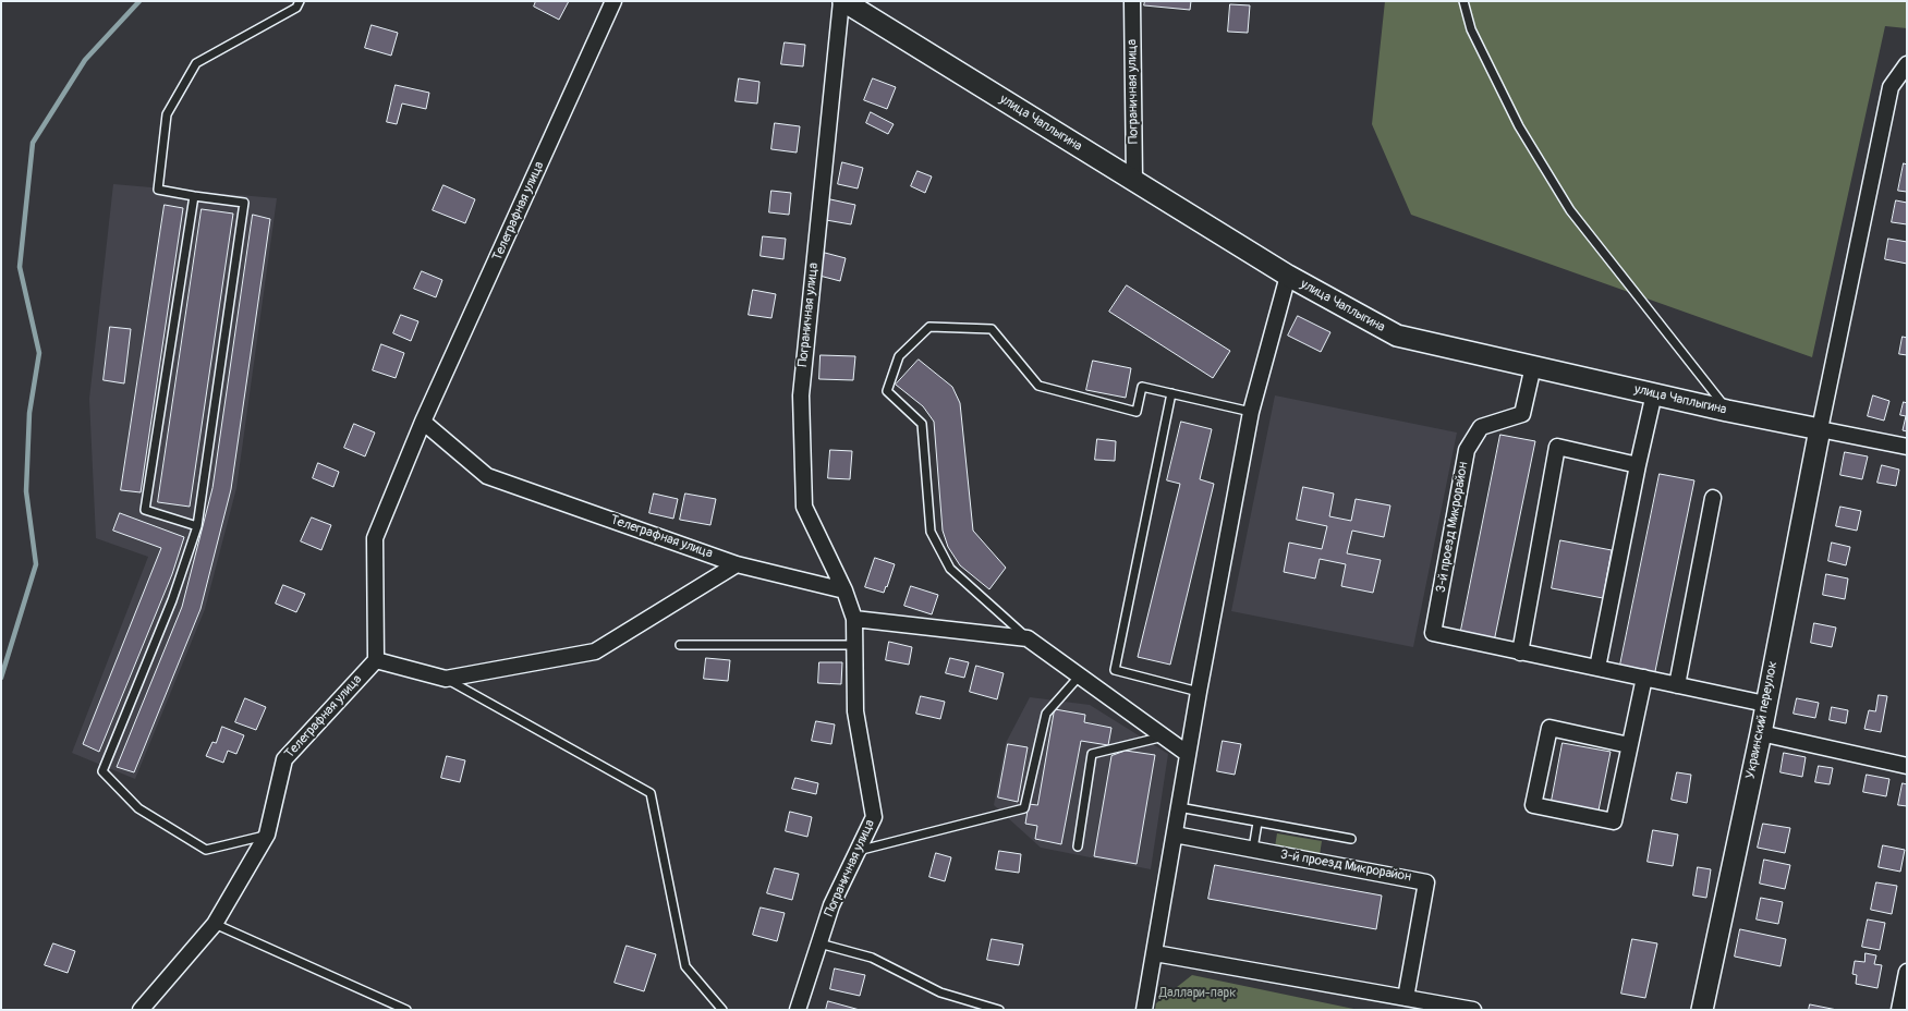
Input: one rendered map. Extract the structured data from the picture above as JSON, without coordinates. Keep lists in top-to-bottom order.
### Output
{
  "streets": {
    "main road": ["улица Чаплыгина", "Украинский переулок"],
    "street": ["Пограничная улица", "Телеграфная улица", "3-й проезд Микрорайон"]
  },
  "crossings": [
    ["Пограничная улица", "улица Чаплыгина"],
    ["Пограничная улица", "Телеграфная улица"],
    ["улица Чаплыгина", "3-й проезд Микрорайон"],
    ["улица Чаплыгина", "Украинский переулок"],
    ["3-й проезд Микрорайон", "Украинский переулок"]
  ],
  "parks": ["Даллари-парк"]
}
